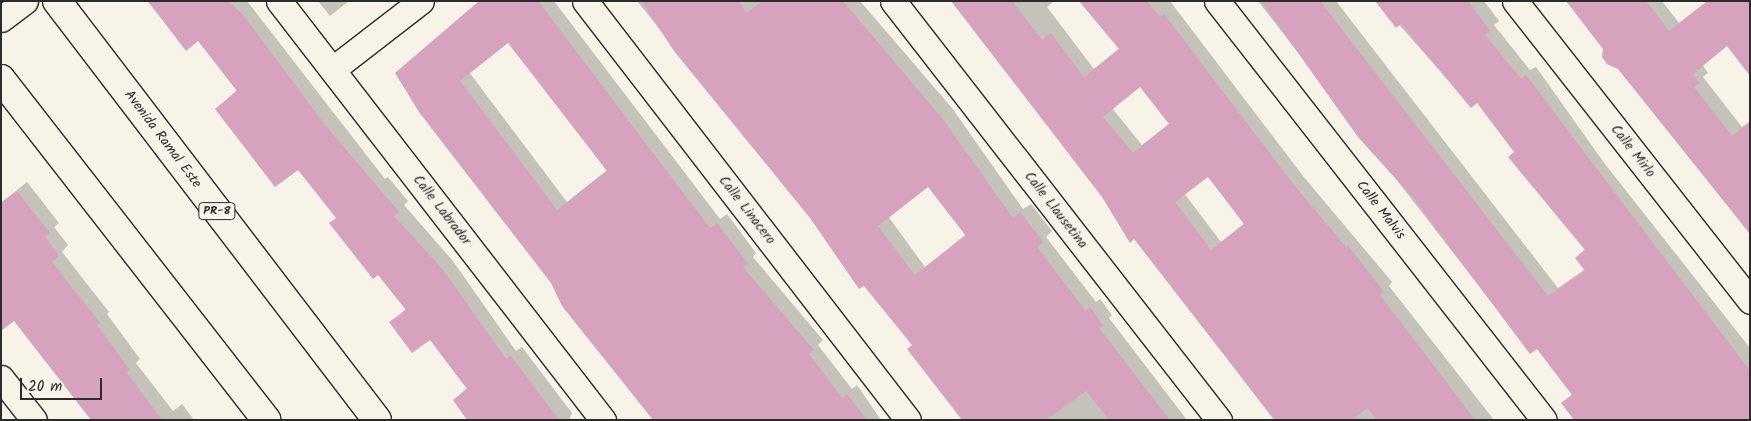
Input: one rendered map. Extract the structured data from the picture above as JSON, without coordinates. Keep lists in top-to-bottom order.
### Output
{
  "streets": {
    "main road": ["Avenida Ramal Este", "PR-8"],
    "street": [
      "Calle Mirlo",
      "Calle Labrador",
      "Calle Linacero",
      "Calle Llausetina",
      "Calle Malvis"
    ]
  },
  "scale_bar": "20 m"
}
